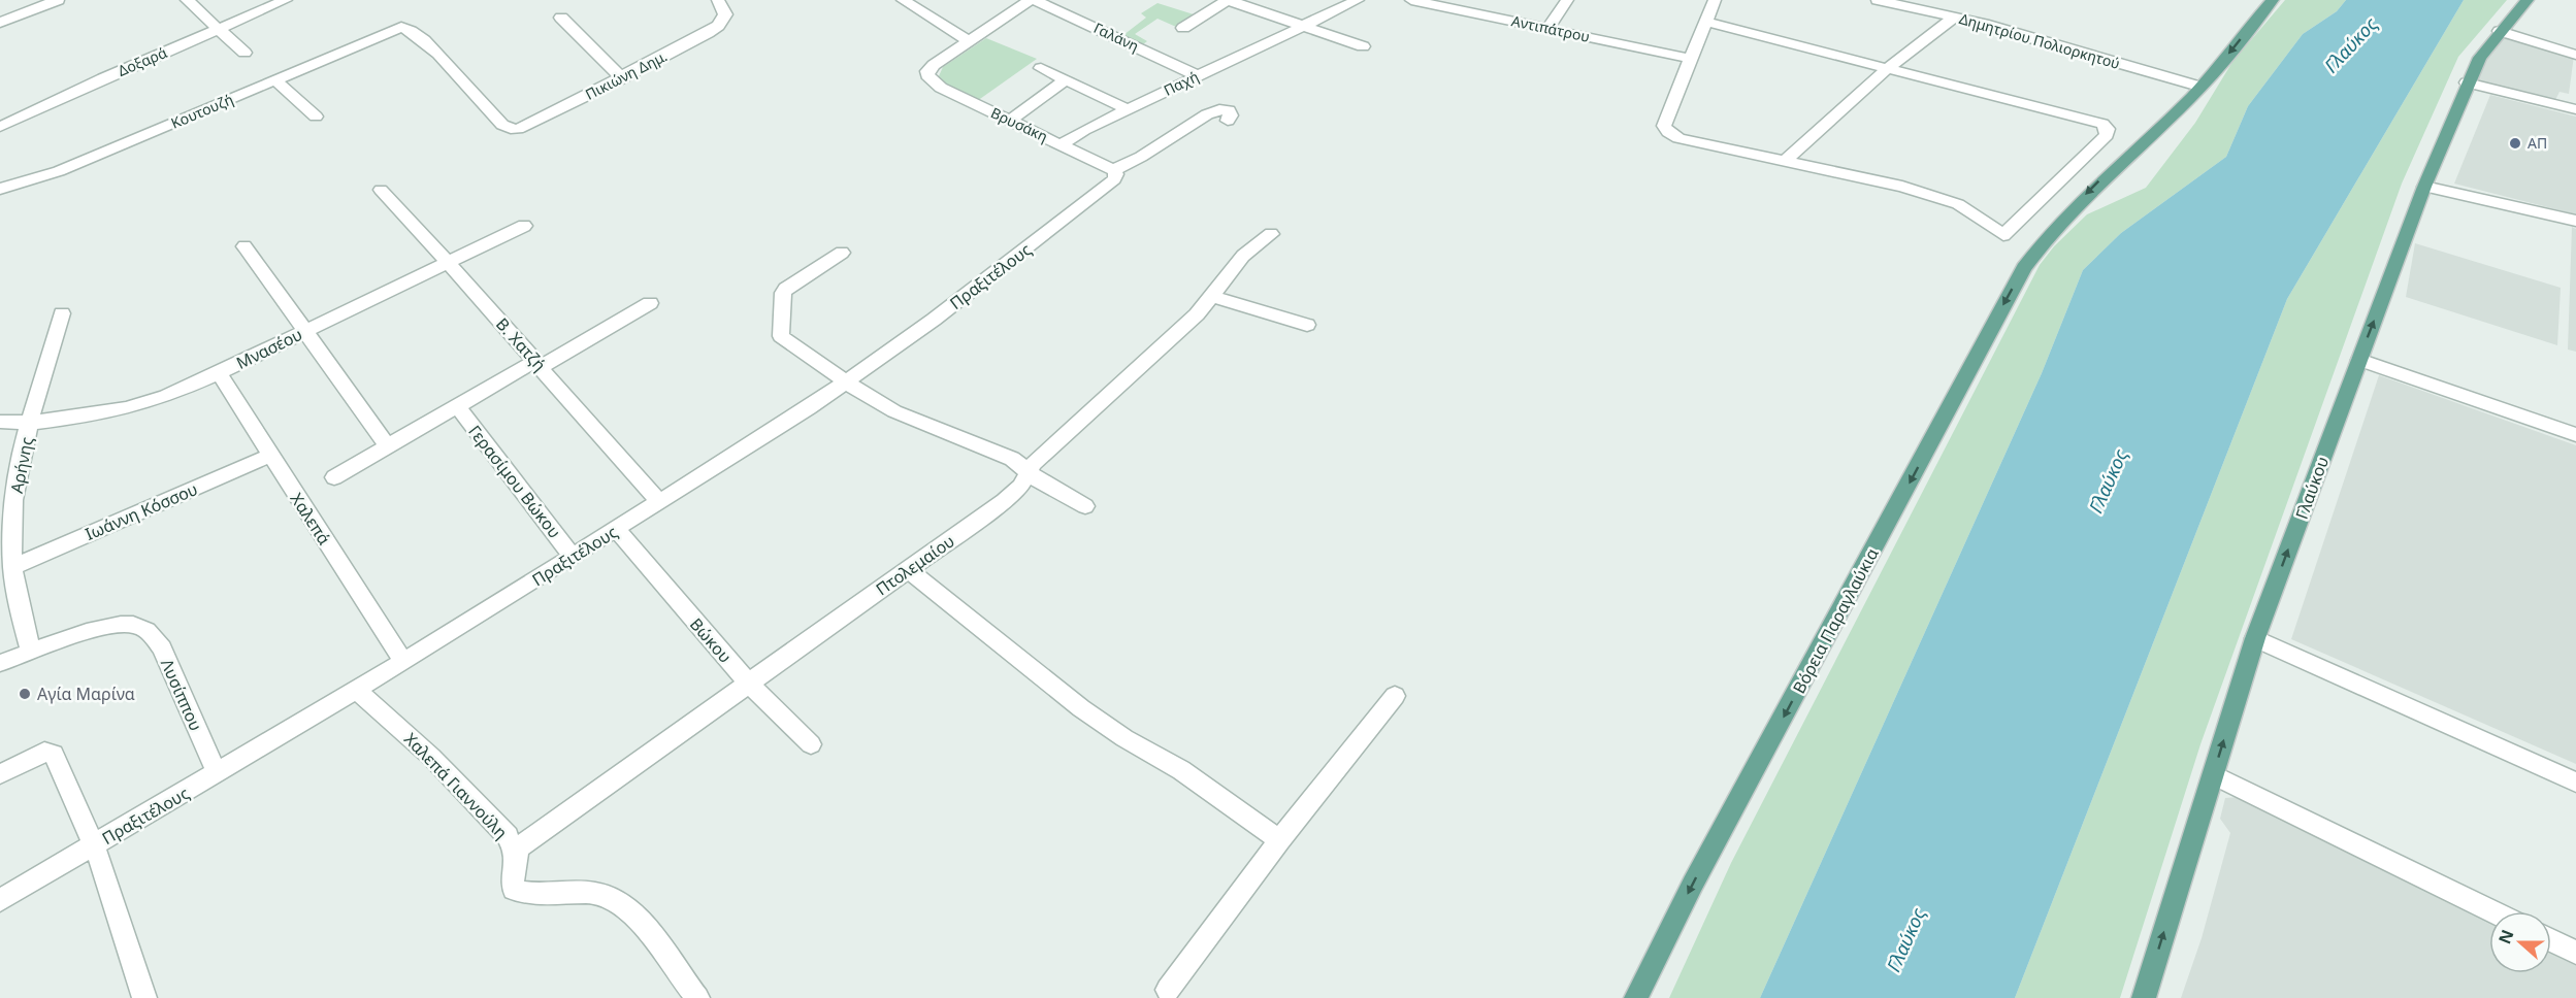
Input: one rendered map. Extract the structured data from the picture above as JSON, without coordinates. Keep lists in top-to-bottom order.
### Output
{
  "streets": {
    "main road": ["Γλαύκου", "Βόρεια Παραγλαύκια"],
    "street": [
      "Αντιπάτρου",
      "Γαλάνη",
      "Δημητρίου Πολιορκητού",
      "Δοξαρά",
      "Πικιώνη Δημ.",
      "Παχή",
      "Κουτουζή",
      "Βρυσάκη",
      "Πραξιτέλους",
      "Β. Χατζή",
      "Μνασέου",
      "Αρήνης",
      "Γερασίμου Βώκου",
      "Ιωάννη Κόσσου",
      "Χαλεπά",
      "Πτολεμαίου",
      "Βώκου",
      "Λυσίππου",
      "Χαλεπά Γιαννούλη"
    ]
  },
  "crossings": [
    ["Γαλάνη", "Παχή"],
    ["Δημητρίου Πολιορκητού", "Βόρεια Παραγλαύκια"],
    ["Πικιώνη Δημ.", "Κουτουζή"],
    ["Παχή", "Βρυσάκη"],
    ["Βρυσάκη", "Πραξιτέλους"],
    ["Πραξιτέλους", "Β. Χατζή"],
    ["Πραξιτέλους", "Γερασίμου Βώκου"],
    ["Πραξιτέλους", "Χαλεπά"],
    ["Πραξιτέλους", "Βώκου"],
    ["Πραξιτέλους", "Λυσίππου"],
    ["Πραξιτέλους", "Χαλεπά Γιαννούλη"],
    ["Β. Χατζή", "Μνασέου"],
    ["Μνασέου", "Αρήνης"],
    ["Μνασέου", "Χαλεπά"],
    ["Αρήνης", "Ιωάννη Κόσσου"],
    ["Αρήνης", "Λυσίππου"],
    ["Ιωάννη Κόσσου", "Χαλεπά"],
    ["Πτολεμαίου", "Βώκου"],
    ["Πτολεμαίου", "Χαλεπά Γιαννούλη"]
  ],
  "one_way": ["Γλαύκου", "Βόρεια Παραγλαύκια"],
  "water": ["Γλαύκος"],
  "places": ["ΑΠ", "Αγία Μαρίνα"],
  "north": "left"
}
